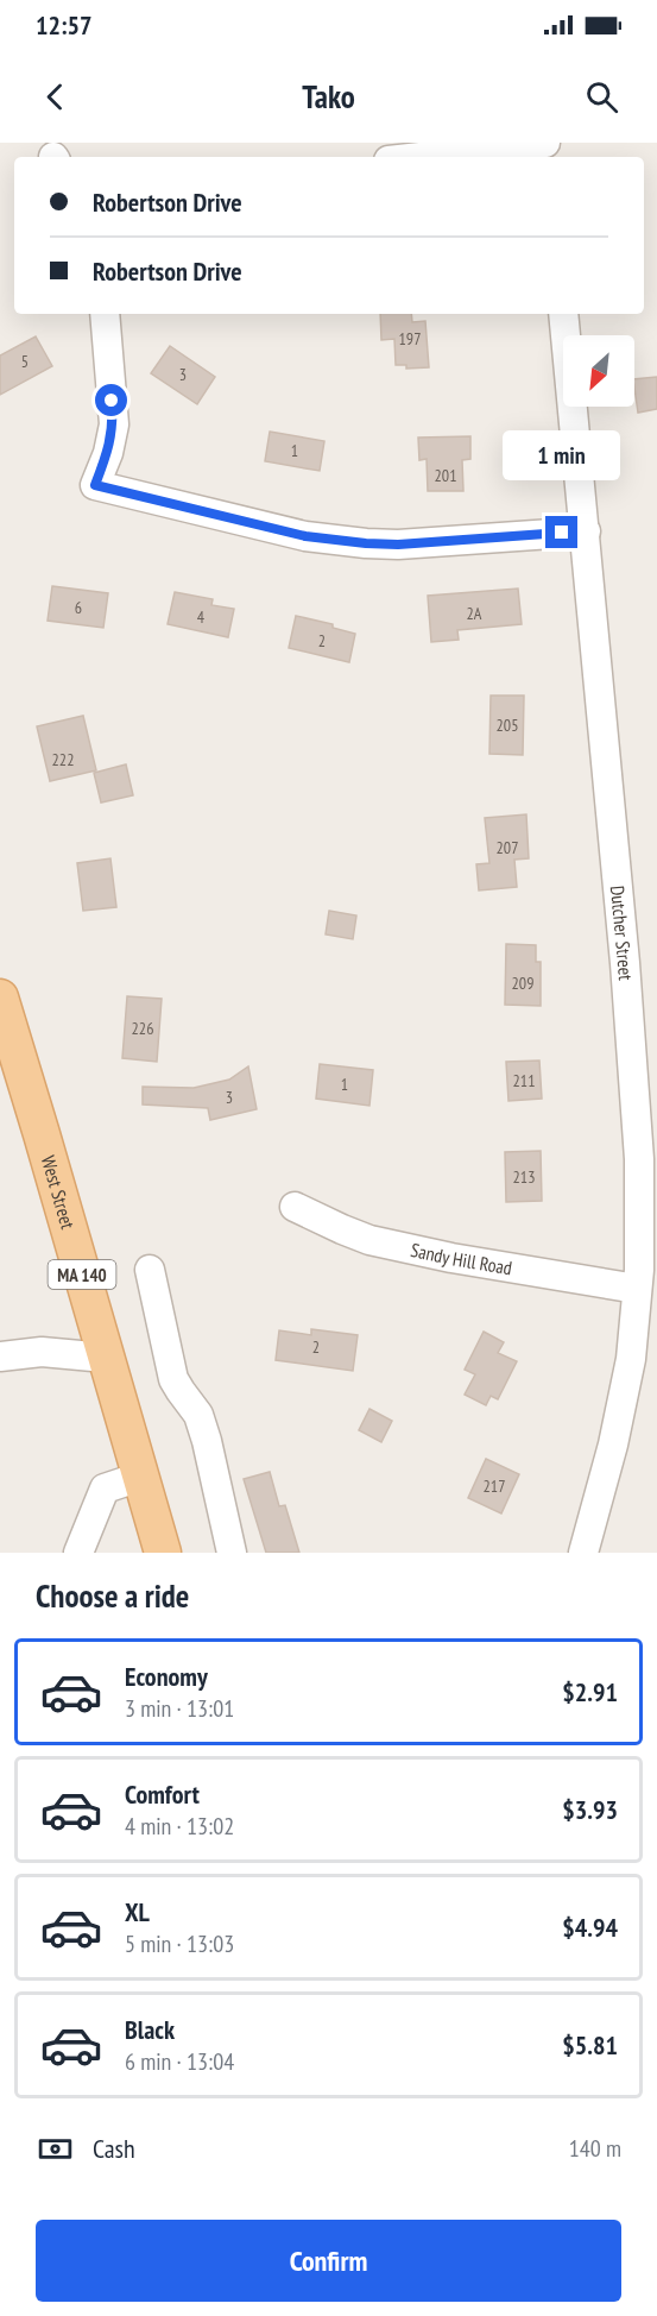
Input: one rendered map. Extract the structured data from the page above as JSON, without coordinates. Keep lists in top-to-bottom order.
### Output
{
  "streets": {
    "main road": ["West Street", "MA 140"],
    "street": ["Dutcher Street", "Sandy Hill Road"]
  },
  "crossings": [
    ["Dutcher Street", "Sandy Hill Road"]
  ],
  "house_numbers": [
    "197",
    "5",
    "3",
    "1",
    "201",
    "6",
    "2A",
    "4",
    "2",
    "205",
    "222",
    "207",
    "209",
    "226",
    "211",
    "1",
    "3",
    "213",
    "2",
    "217"
  ],
  "north": "bottom left",
  "page": {
    "status": "12:57",
    "header": "Tako",
    "banner": ["Robertson Drive", "Robertson Drive"],
    "bubble": "1 min",
    "heading": "Choose a ride",
    "list": [
      {
        "name": "Economy",
        "note": "3 min · 13:01",
        "value": "$2.91"
      },
      {
        "name": "Comfort",
        "note": "4 min · 13:02",
        "value": "$3.93"
      },
      {
        "name": "XL",
        "note": "5 min · 13:03",
        "value": "$4.94"
      },
      {
        "name": "Black",
        "note": "6 min · 13:04",
        "value": "$5.81"
      }
    ],
    "pay": ["Cash", "140 m"],
    "buttons": "Confirm"
  }
}
